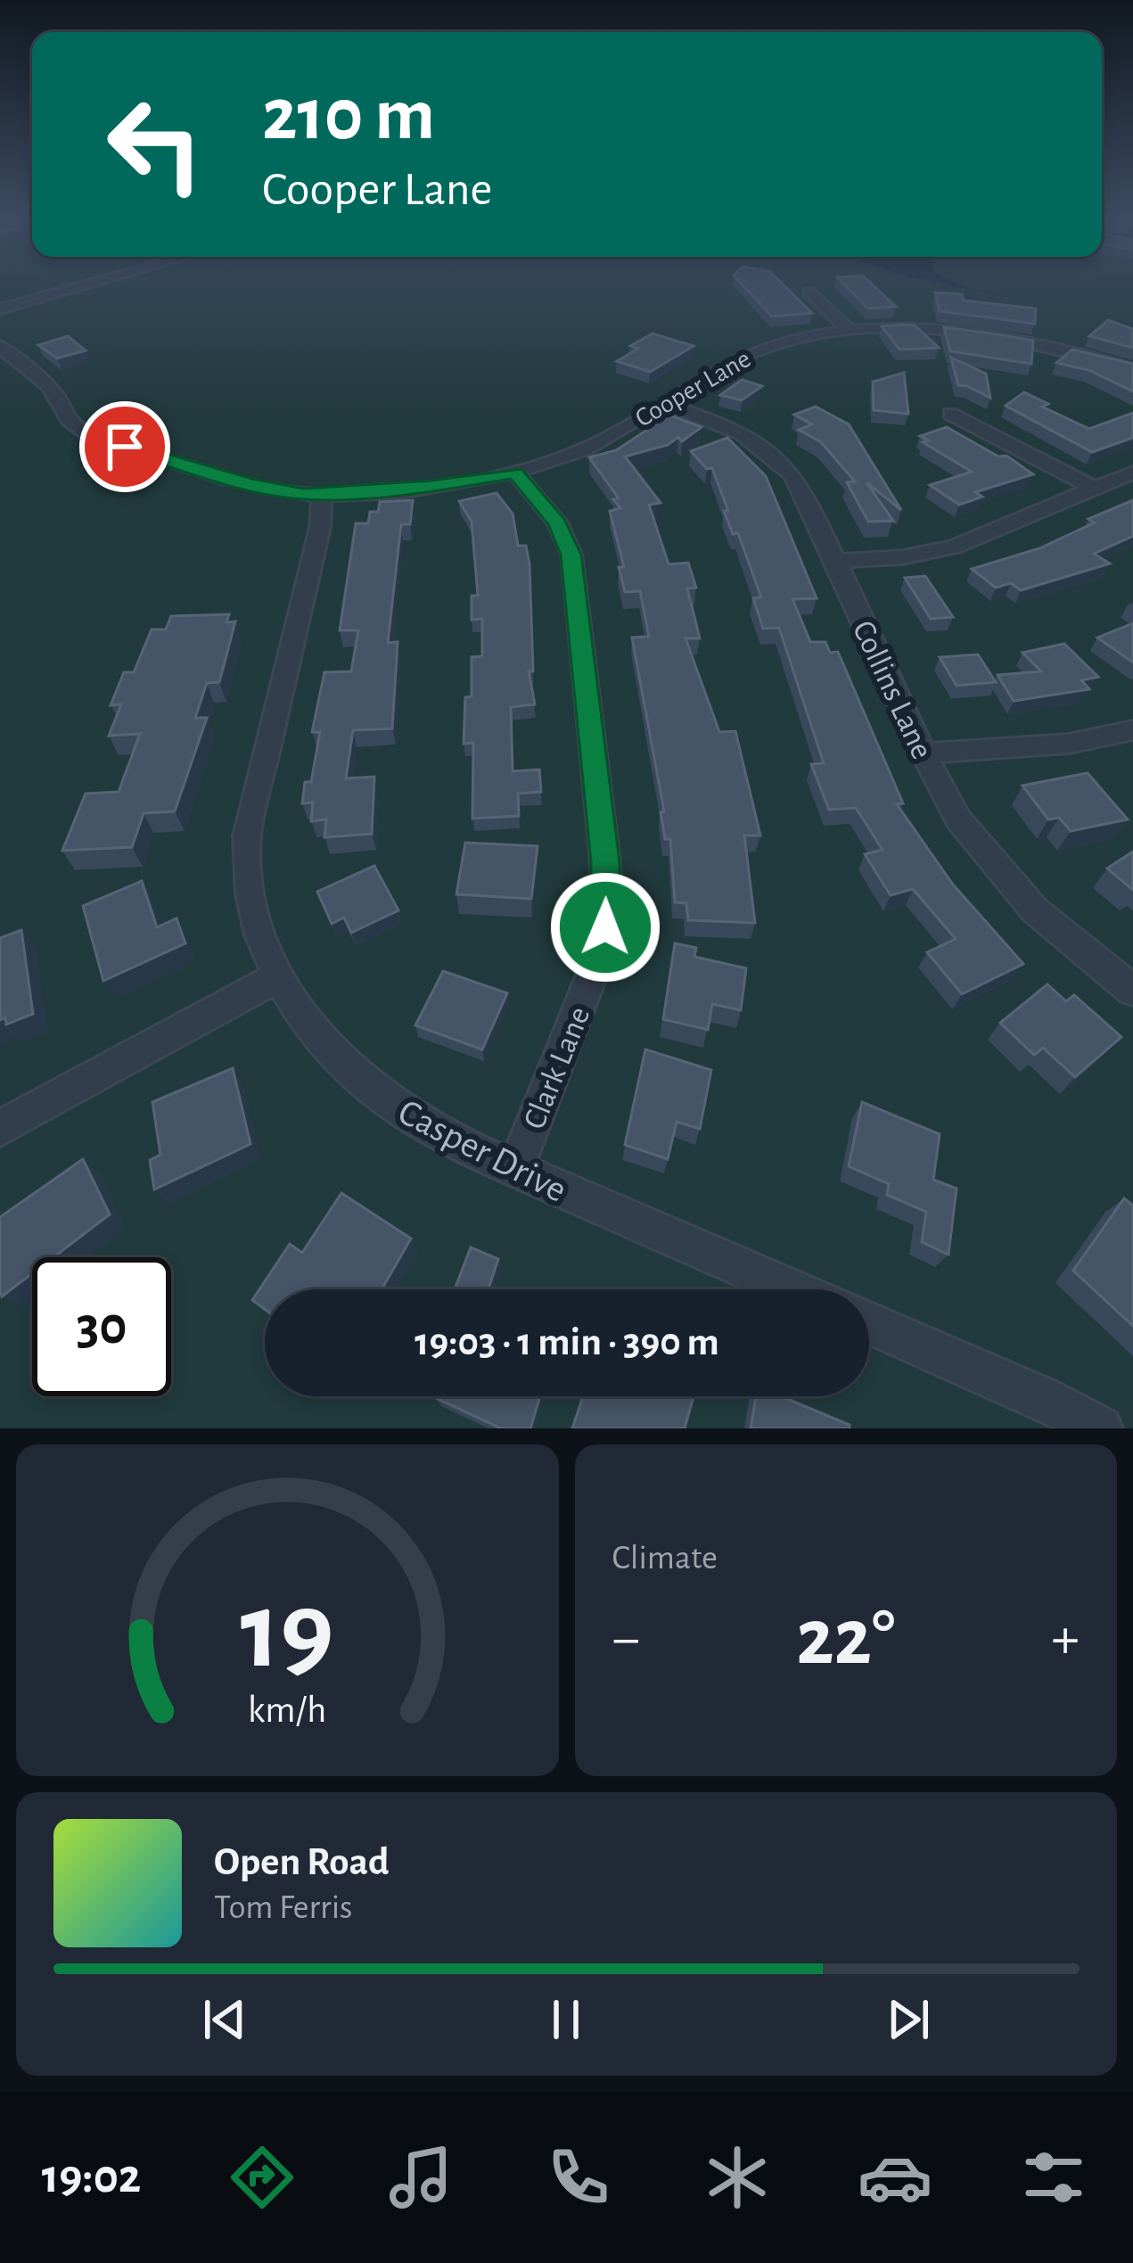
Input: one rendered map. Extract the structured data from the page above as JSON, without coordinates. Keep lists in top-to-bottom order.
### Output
{
  "streets": {
    "street": [
      "Cooper Lane",
      "Collins Lane",
      "Clark Lane",
      "Casper Drive"
    ]
  },
  "crossings": [
    ["Cooper Lane", "Collins Lane"],
    ["Cooper Lane", "Clark Lane"],
    ["Cooper Lane", "Casper Drive"],
    ["Clark Lane", "Casper Drive"]
  ],
  "page": {
    "turn": ["210 m", "Cooper Lane"],
    "limit": "30",
    "trip": "19:03 · 1 min · 390 m",
    "tile": "Climate",
    "heat": ["−", "22°", "+"],
    "song": ["Open Road", "Tom Ferris"],
    "tabs": "19:02",
    "gauge": ["19", "km/h"]
  }
}
